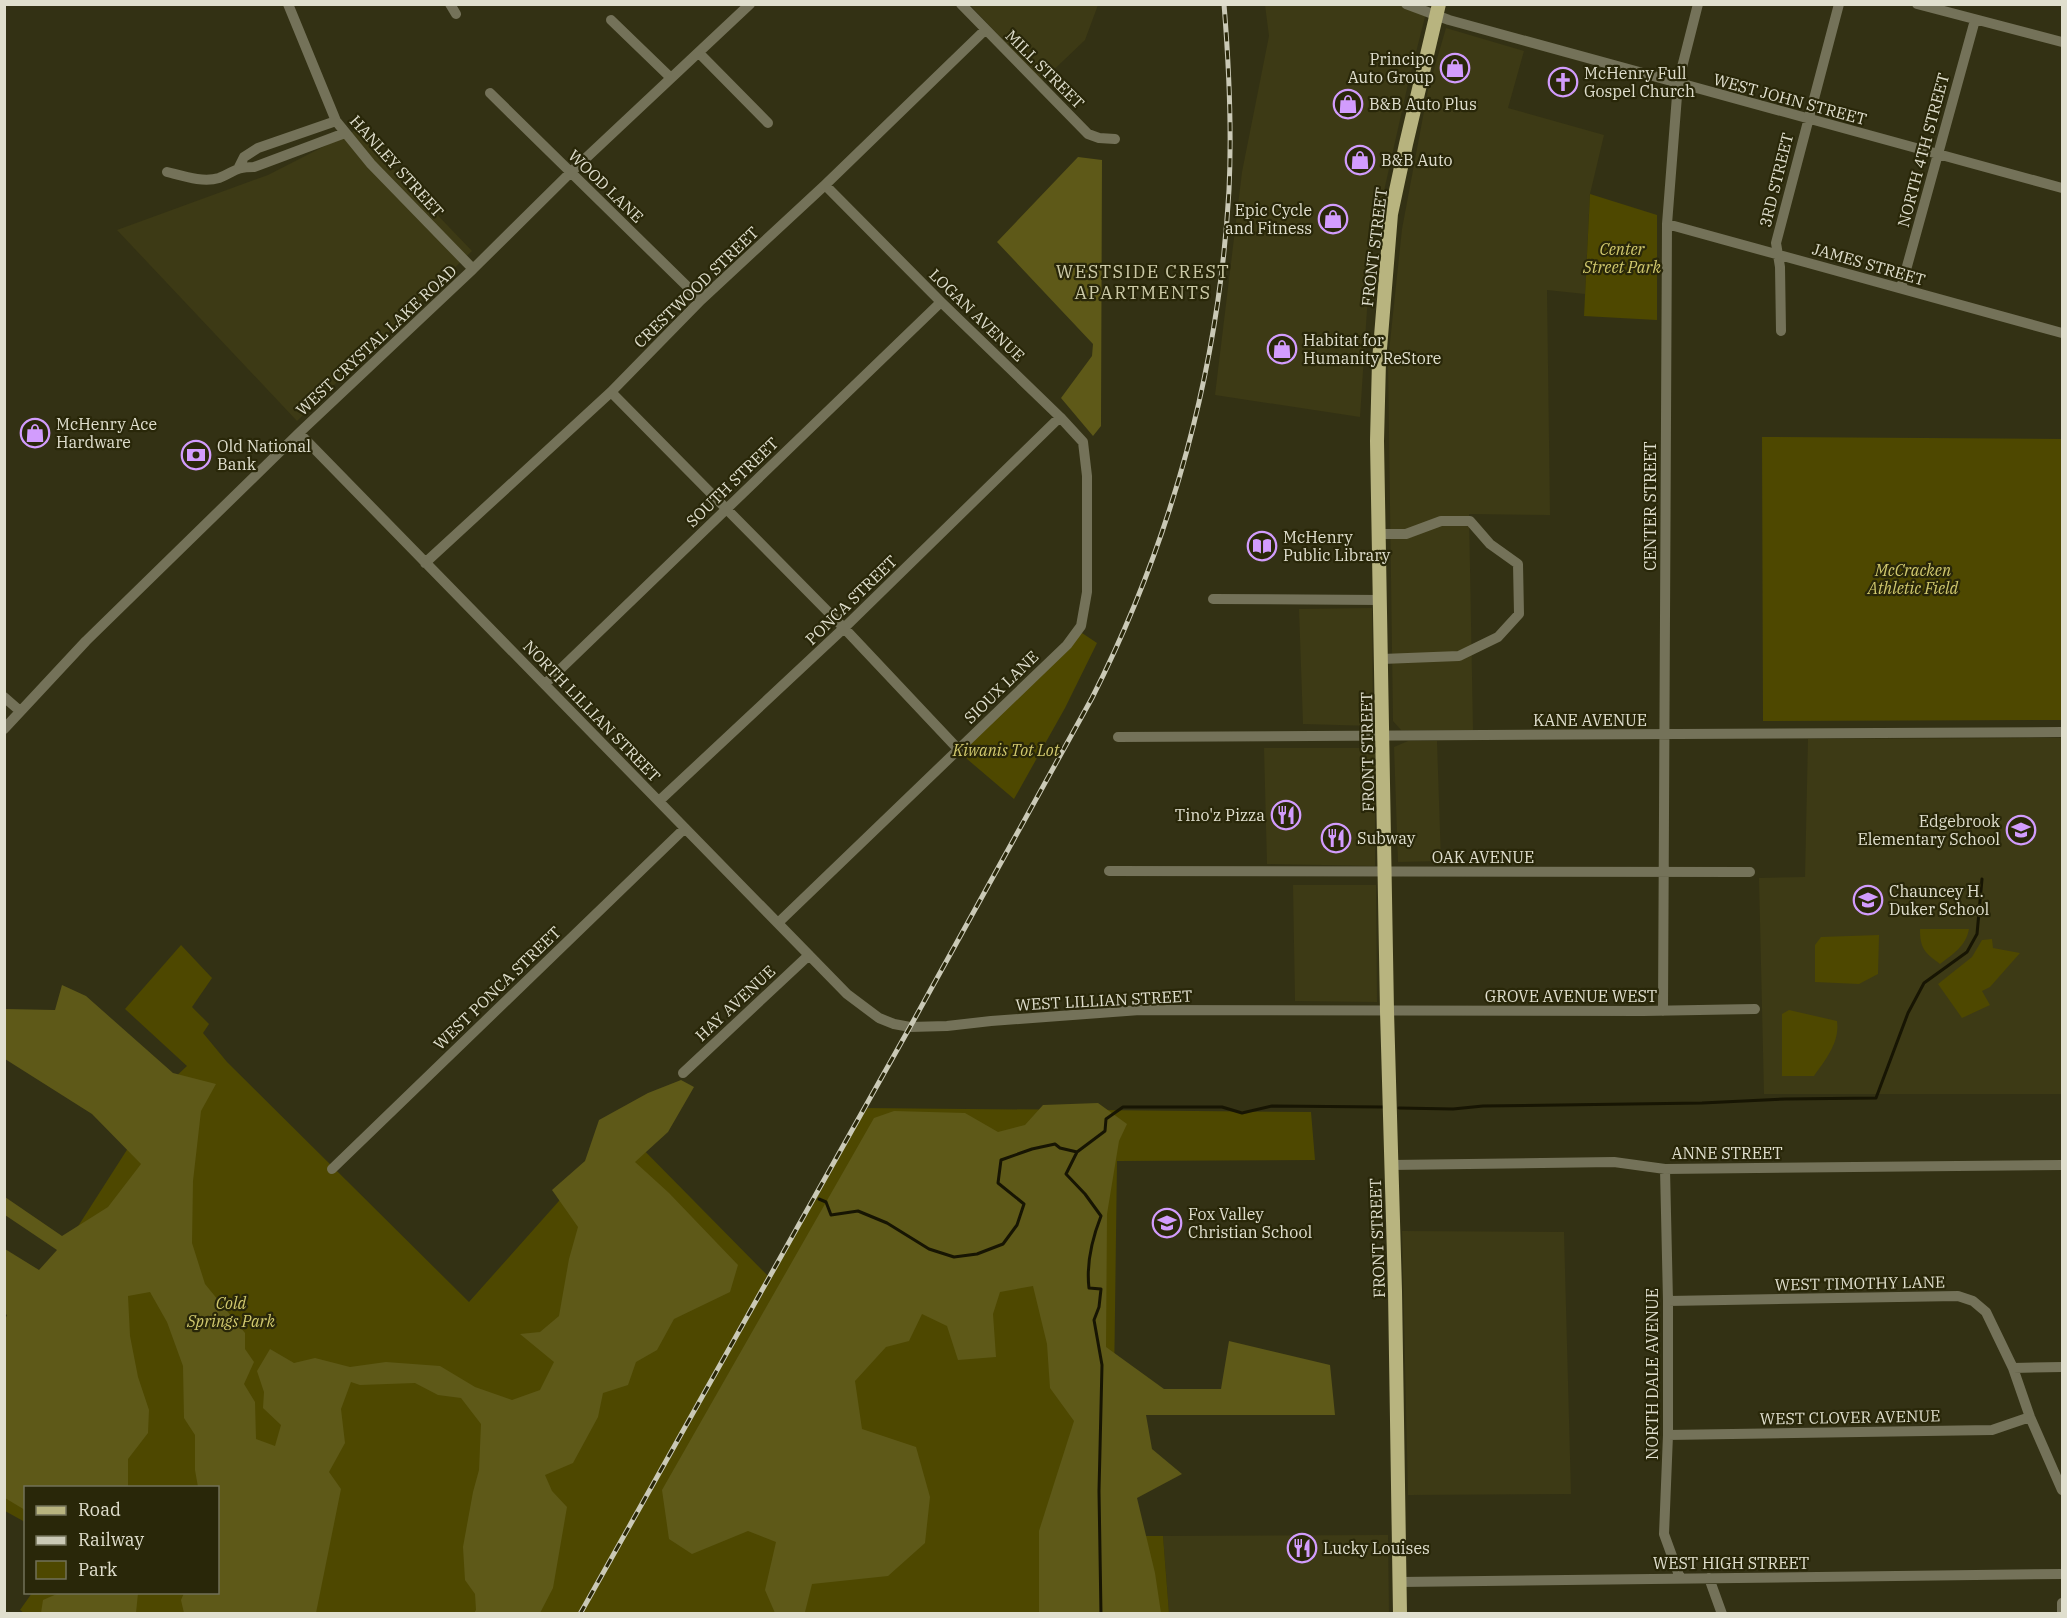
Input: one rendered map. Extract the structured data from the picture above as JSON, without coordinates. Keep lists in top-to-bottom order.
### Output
{
  "streets": {
    "main road": ["FRONT STREET"],
    "street": [
      "MILL STREET",
      "WEST JOHN STREET",
      "NORTH 4TH STREET",
      "HANLEY STREET",
      "3RD STREET",
      "WOOD LANE",
      "JAMES STREET",
      "CRESTWOOD STREET",
      "LOGAN AVENUE",
      "WEST CRYSTAL LAKE ROAD",
      "SOUTH STREET",
      "CENTER STREET",
      "PONCA STREET",
      "SIOUX LANE",
      "NORTH LILLIAN STREET",
      "KANE AVENUE",
      "OAK AVENUE",
      "WEST PONCA STREET",
      "GROVE AVENUE WEST",
      "WEST LILLIAN STREET",
      "HAY AVENUE",
      "ANNE STREET",
      "WEST TIMOTHY LANE",
      "NORTH DALE AVENUE",
      "WEST CLOVER AVENUE",
      "WEST HIGH STREET"
    ]
  },
  "crossings": [
    ["MILL STREET", "CRESTWOOD STREET"],
    ["WEST JOHN STREET", "NORTH 4TH STREET"],
    ["WEST JOHN STREET", "3RD STREET"],
    ["WEST JOHN STREET", "FRONT STREET"],
    ["WEST JOHN STREET", "CENTER STREET"],
    ["NORTH 4TH STREET", "JAMES STREET"],
    ["HANLEY STREET", "WEST CRYSTAL LAKE ROAD"],
    ["3RD STREET", "JAMES STREET"],
    ["WOOD LANE", "CRESTWOOD STREET"],
    ["WOOD LANE", "WEST CRYSTAL LAKE ROAD"],
    ["FRONT STREET", "KANE AVENUE"],
    ["FRONT STREET", "OAK AVENUE"],
    ["FRONT STREET", "GROVE AVENUE WEST"],
    ["FRONT STREET", "WEST LILLIAN STREET"],
    ["FRONT STREET", "ANNE STREET"],
    ["FRONT STREET", "WEST HIGH STREET"],
    ["JAMES STREET", "CENTER STREET"],
    ["CRESTWOOD STREET", "LOGAN AVENUE"],
    ["CRESTWOOD STREET", "NORTH LILLIAN STREET"],
    ["LOGAN AVENUE", "SOUTH STREET"],
    ["LOGAN AVENUE", "PONCA STREET"],
    ["LOGAN AVENUE", "SIOUX LANE"],
    ["WEST CRYSTAL LAKE ROAD", "NORTH LILLIAN STREET"],
    ["SOUTH STREET", "NORTH LILLIAN STREET"],
    ["CENTER STREET", "KANE AVENUE"],
    ["CENTER STREET", "OAK AVENUE"],
    ["CENTER STREET", "GROVE AVENUE WEST"],
    ["PONCA STREET", "NORTH LILLIAN STREET"],
    ["SIOUX LANE", "NORTH LILLIAN STREET"],
    ["NORTH LILLIAN STREET", "WEST PONCA STREET"],
    ["NORTH LILLIAN STREET", "WEST LILLIAN STREET"],
    ["NORTH LILLIAN STREET", "HAY AVENUE"],
    ["GROVE AVENUE WEST", "WEST LILLIAN STREET"],
    ["ANNE STREET", "NORTH DALE AVENUE"],
    ["WEST TIMOTHY LANE", "NORTH DALE AVENUE"],
    ["WEST TIMOTHY LANE", "WEST CLOVER AVENUE"],
    ["NORTH DALE AVENUE", "WEST CLOVER AVENUE"],
    ["NORTH DALE AVENUE", "WEST HIGH STREET"]
  ],
  "districts": ["WESTSIDE CREST APARTMENTS"],
  "parks": [
    "Center Street Park",
    "McCracken Athletic Field",
    "Kiwanis Tot Lot",
    "Cold Springs Park"
  ],
  "places": {
    "shop": [
      "Principo Auto Group",
      "B&B Auto Plus",
      "B&B Auto",
      "Epic Cycle and Fitness",
      "Habitat for Humanity ReStore",
      "McHenry Ace Hardware"
    ],
    "church": ["McHenry Full Gospel Church"],
    "bank": ["Old National Bank"],
    "library": ["McHenry Public Library"],
    "restaurant": ["Tino'z Pizza", "Subway", "Lucky Louises"],
    "school or university": ["Edgebrook Elementary School", "Chauncey H. Duker School", "Fox Valley Christian School"]
  },
  "legend": ["Road", "Railway", "Park"]
}
